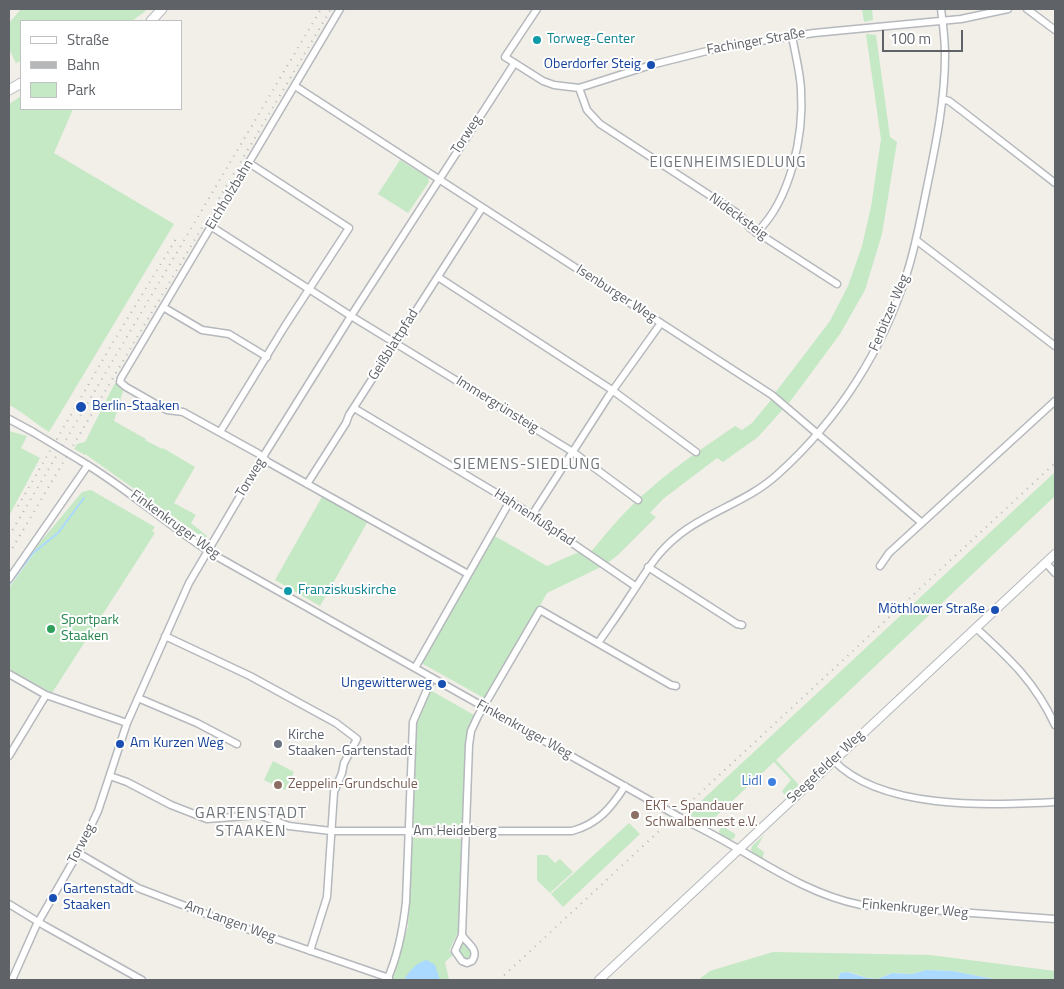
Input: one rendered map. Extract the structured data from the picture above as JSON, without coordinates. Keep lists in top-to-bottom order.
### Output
{
  "streets": {
    "street": [
      "Fachinger Straße",
      "Torweg",
      "Eichholzbahn",
      "Nidecksteig",
      "Isenburger Weg",
      "Ferbitzer Weg",
      "Geißblattpfad",
      "Immergrünsteig",
      "Hahnenfußpfad",
      "Finkenkruger Weg",
      "Seegefelder Weg",
      "Am Heideberg",
      "Am Langen Weg"
    ]
  },
  "crossings": [
    ["Fachinger Straße", "Torweg"],
    ["Fachinger Straße", "Nidecksteig"],
    ["Fachinger Straße", "Ferbitzer Weg"],
    ["Torweg", "Isenburger Weg"],
    ["Torweg", "Immergrünsteig"],
    ["Torweg", "Finkenkruger Weg"],
    ["Torweg", "Am Heideberg"],
    ["Torweg", "Am Langen Weg"],
    ["Eichholzbahn", "Isenburger Weg"],
    ["Eichholzbahn", "Immergrünsteig"],
    ["Isenburger Weg", "Ferbitzer Weg"],
    ["Isenburger Weg", "Geißblattpfad"],
    ["Ferbitzer Weg", "Hahnenfußpfad"],
    ["Geißblattpfad", "Immergrünsteig"],
    ["Geißblattpfad", "Hahnenfußpfad"],
    ["Finkenkruger Weg", "Seegefelder Weg"],
    ["Finkenkruger Weg", "Am Heideberg"]
  ],
  "districts": ["EIGENHEIMSIEDLUNG", "SIEMENS-SIEDLUNG", "GARTENSTADT STAAKEN"],
  "places": [
    "Torweg-Center",
    "Oberdorfer Steig",
    "Berlin-Staaken",
    "Franziskuskirche",
    "Möthlower Straße",
    "Sportpark Staaken",
    "Ungewitterweg",
    "Am Kurzen Weg",
    "Kirche Staaken-Gartenstadt",
    "Lidl",
    "Zeppelin-Grundschule",
    "EKT - Spandauer Schwalbennest e.V.",
    "Gartenstadt Staaken"
  ],
  "legend": ["Straße", "Bahn", "Park"],
  "scale_bar": "100 m"
}
